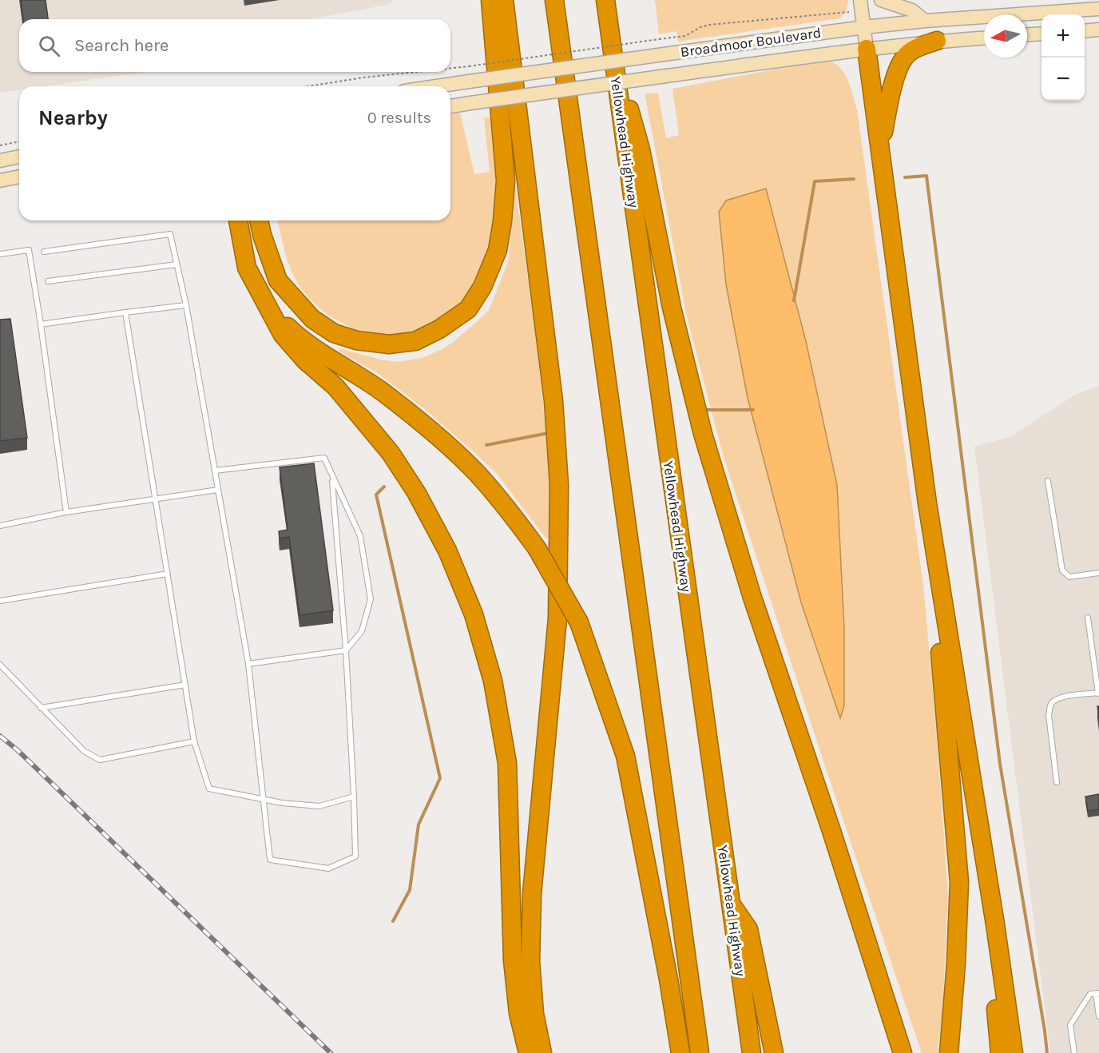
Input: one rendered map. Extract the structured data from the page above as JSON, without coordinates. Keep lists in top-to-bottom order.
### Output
{
  "streets": {
    "highway": ["Yellowhead Highway"],
    "main road": ["Broadmoor Boulevard"]
  },
  "north": "left",
  "page": {
    "map_buttons": ["+", "−"],
    "search": "Search here",
    "heading": ["Nearby", "0 results"]
  }
}
